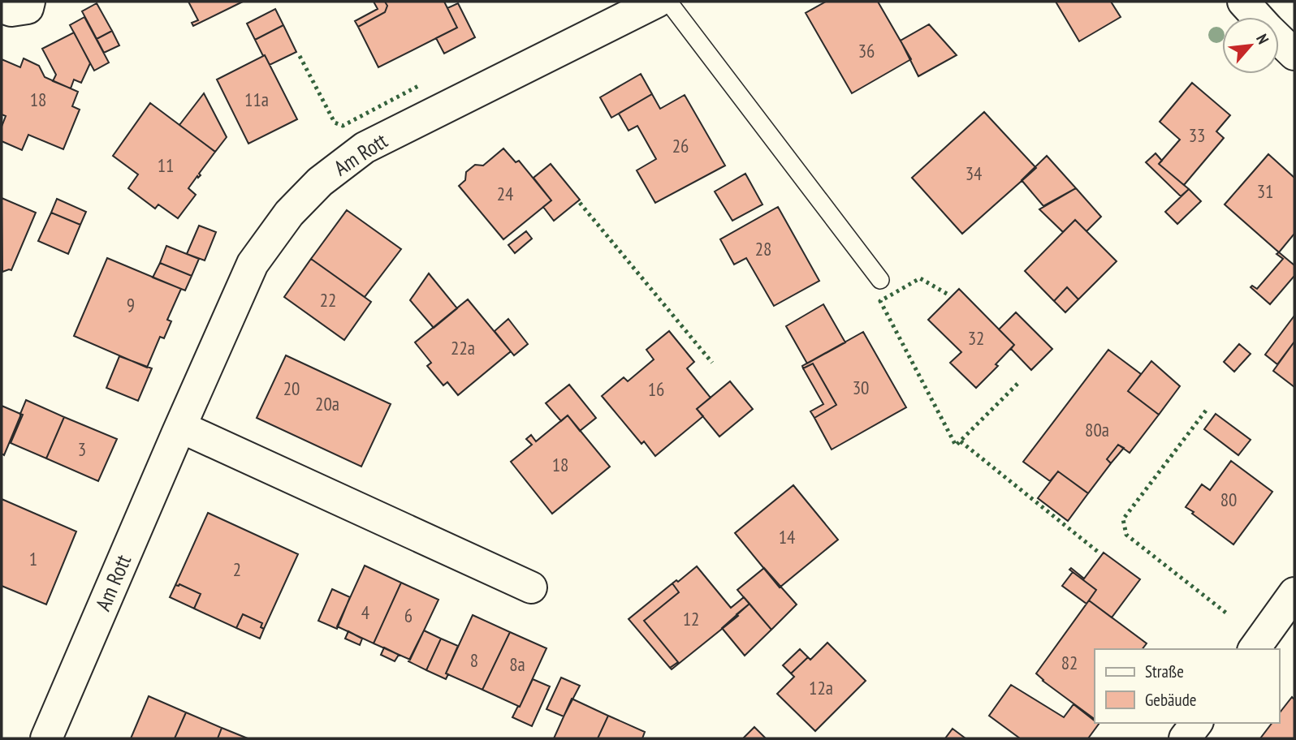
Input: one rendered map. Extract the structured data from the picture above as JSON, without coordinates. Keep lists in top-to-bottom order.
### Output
{
  "streets": {
    "street": ["Am Rott"]
  },
  "house_numbers": [
    "36",
    "18",
    "11a",
    "33",
    "26",
    "11",
    "34",
    "31",
    "24",
    "28",
    "22",
    "9",
    "32",
    "22a",
    "30",
    "20",
    "16",
    "20a",
    "80a",
    "3",
    "18",
    "80",
    "14",
    "1",
    "2",
    "4",
    "6",
    "12",
    "8",
    "82",
    "8a",
    "12a"
  ],
  "legend": ["Straße", "Gebäude"],
  "north": "top right"
}
